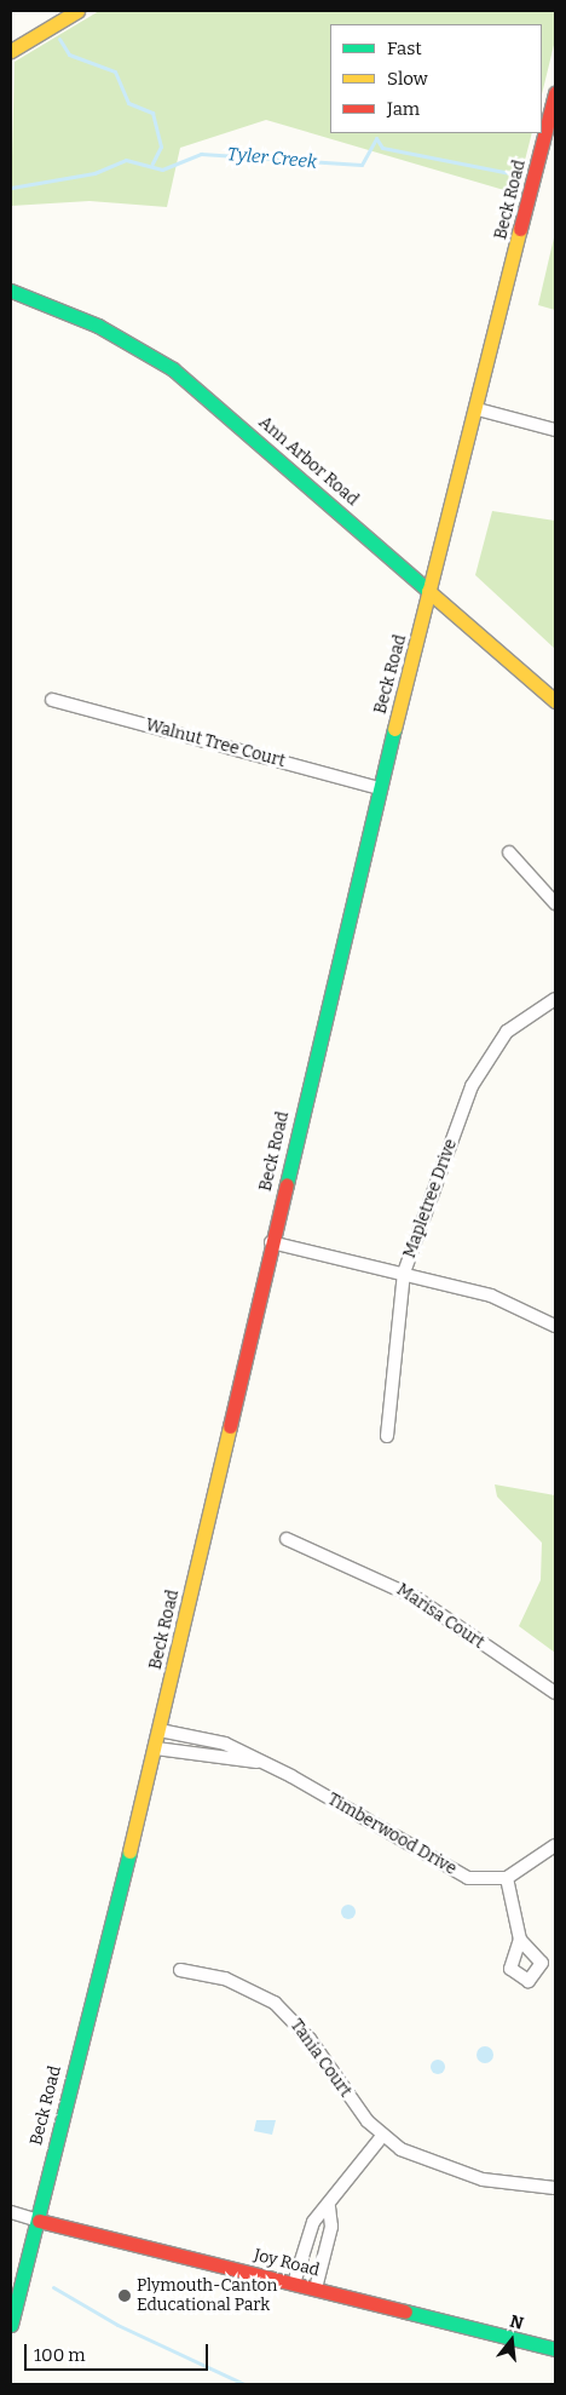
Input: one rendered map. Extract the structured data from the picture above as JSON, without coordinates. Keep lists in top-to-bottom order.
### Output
{
  "streets": {
    "main road": ["Beck Road", "Ann Arbor Road", "Joy Road"],
    "street": [
      "Walnut Tree Court",
      "Mapletree Drive",
      "Marisa Court",
      "Timberwood Drive",
      "Tania Court"
    ]
  },
  "crossings": [
    ["Beck Road", "Ann Arbor Road"],
    ["Beck Road", "Walnut Tree Court"],
    ["Beck Road", "Timberwood Drive"],
    ["Beck Road", "Joy Road"]
  ],
  "water": ["Tyler Creek"],
  "places": ["Plymouth-Canton Educational Park"],
  "legend": ["Fast", "Slow", "Jam"],
  "scale_bar": "100 m",
  "north": "top"
}
